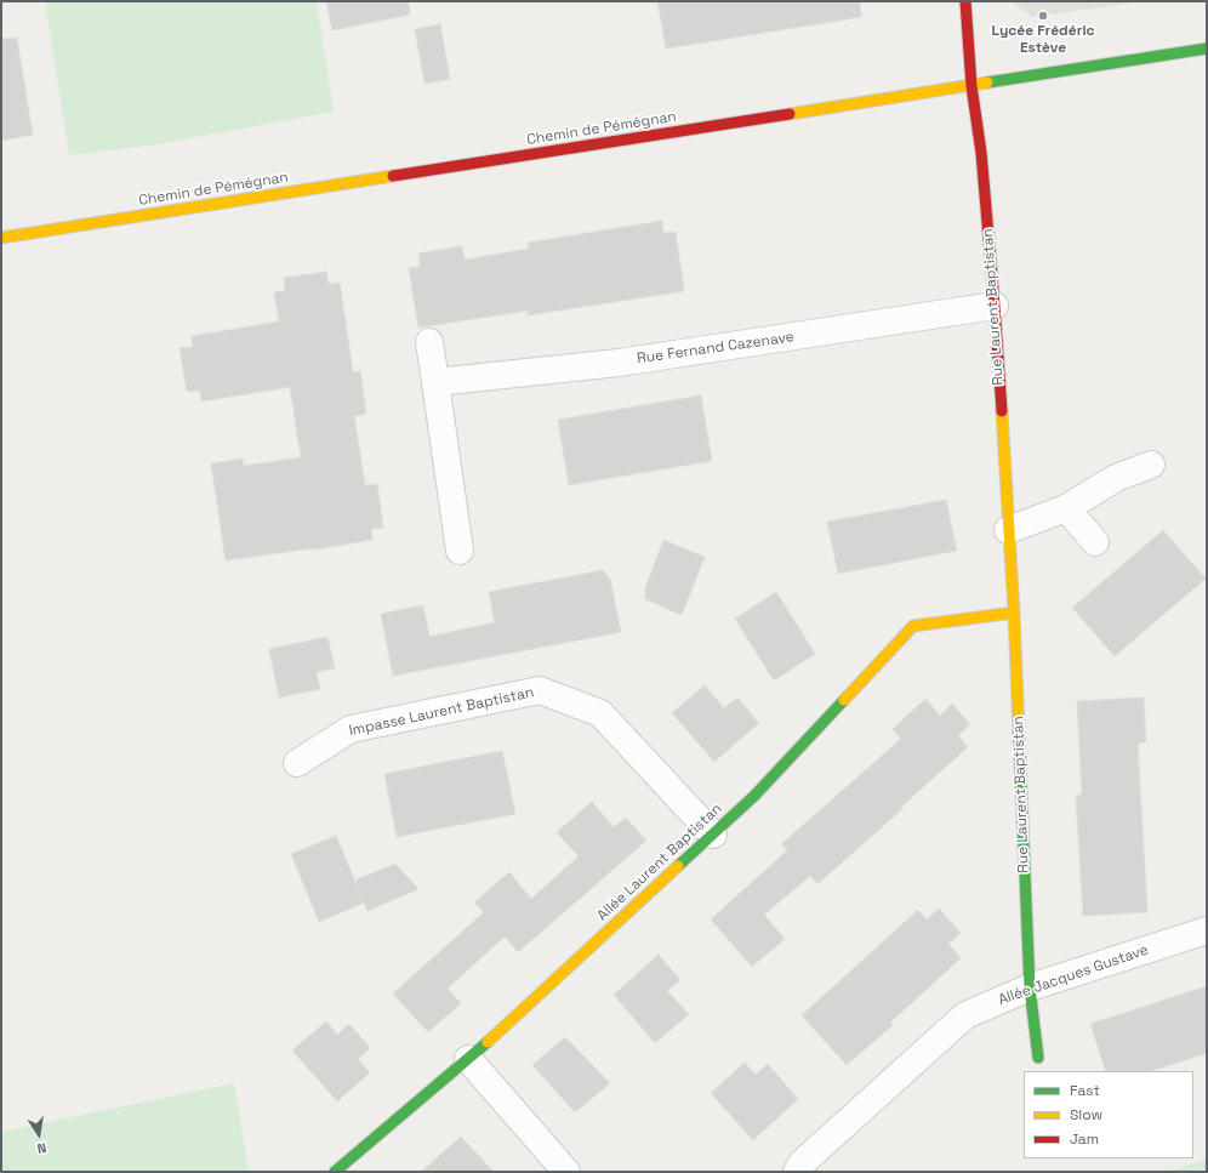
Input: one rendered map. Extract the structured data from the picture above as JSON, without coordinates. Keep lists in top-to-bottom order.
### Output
{
  "streets": {
    "street": [
      "Chemin de Pémégnan",
      "Rue Laurent Baptistan",
      "Rue Fernand Cazenave",
      "Impasse Laurent Baptistan",
      "Allée Laurent Baptistan",
      "Allée Jacques Gustave"
    ]
  },
  "crossings": [
    ["Chemin de Pémégnan", "Rue Laurent Baptistan"],
    ["Rue Laurent Baptistan", "Rue Fernand Cazenave"],
    ["Rue Laurent Baptistan", "Allée Laurent Baptistan"],
    ["Rue Laurent Baptistan", "Allée Jacques Gustave"],
    ["Impasse Laurent Baptistan", "Allée Laurent Baptistan"]
  ],
  "places": ["Lycée Frédéric Estève"],
  "legend": ["Fast", "Slow", "Jam"],
  "north": "bottom"
}
